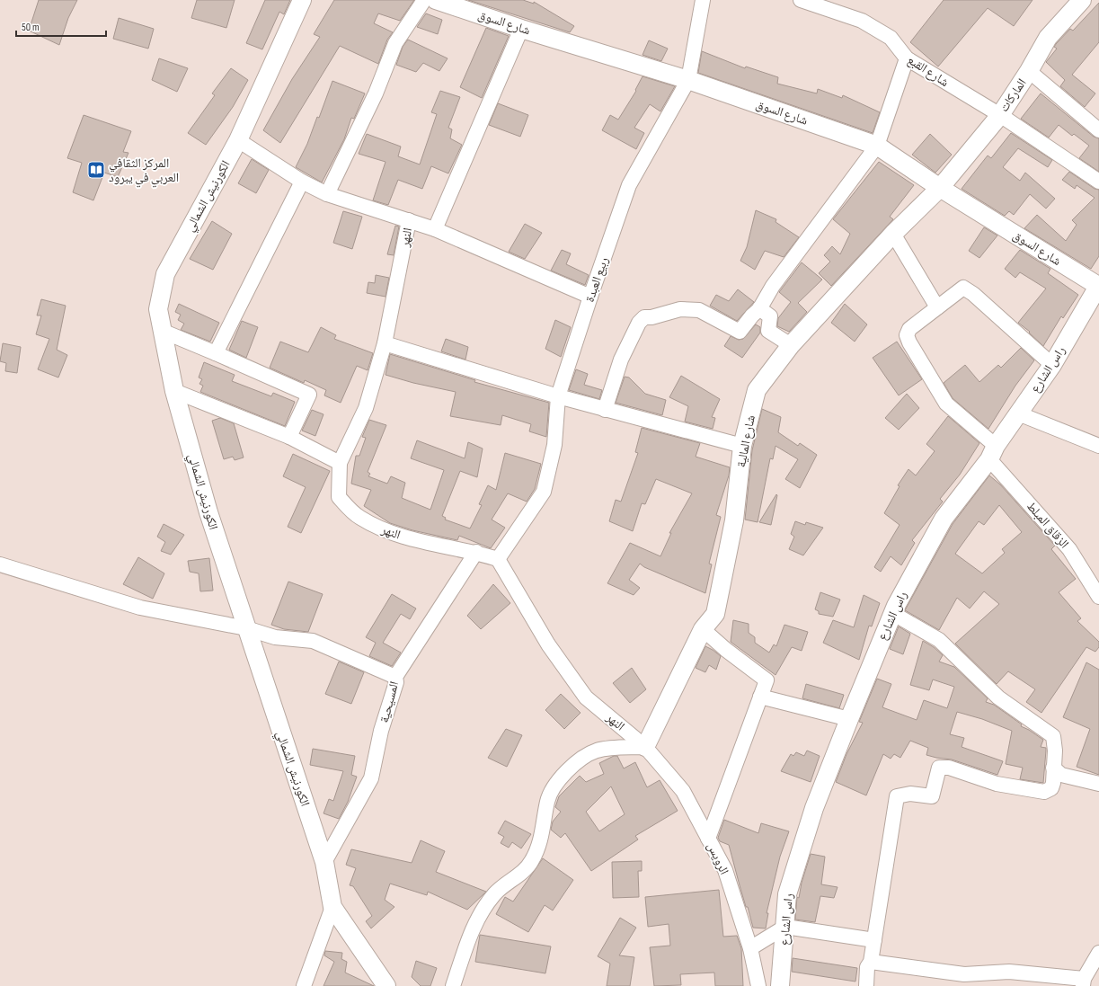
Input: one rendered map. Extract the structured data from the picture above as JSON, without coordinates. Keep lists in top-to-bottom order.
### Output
{
  "streets": {
    "street": [
      "شارع السوق",
      "شارع القبع",
      "الماركات",
      "الكورنيش الشمالي",
      "النهر",
      "ربيع العبدة",
      "راس الشارع",
      "شارع المالية",
      "الزقاق المبلط",
      "المسيحية",
      "الرويس"
    ]
  },
  "crossings": [
    ["شارع السوق", "الماركات"],
    ["شارع السوق", "ربيع العبدة"],
    ["شارع السوق", "راس الشارع"],
    ["شارع السوق", "شارع المالية"],
    ["شارع القبع", "الماركات"],
    ["الماركات", "شارع المالية"],
    ["الكورنيش الشمالي", "المسيحية"],
    ["النهر", "ربيع العبدة"],
    ["النهر", "شارع المالية"],
    ["النهر", "المسيحية"],
    ["النهر", "الرويس"],
    ["راس الشارع", "الزقاق المبلط"],
    ["شارع المالية", "الرويس"]
  ],
  "places": {
    "library": ["المركز الثقافي العربي في يبرود"]
  },
  "scale_bar": "50 m"
}
